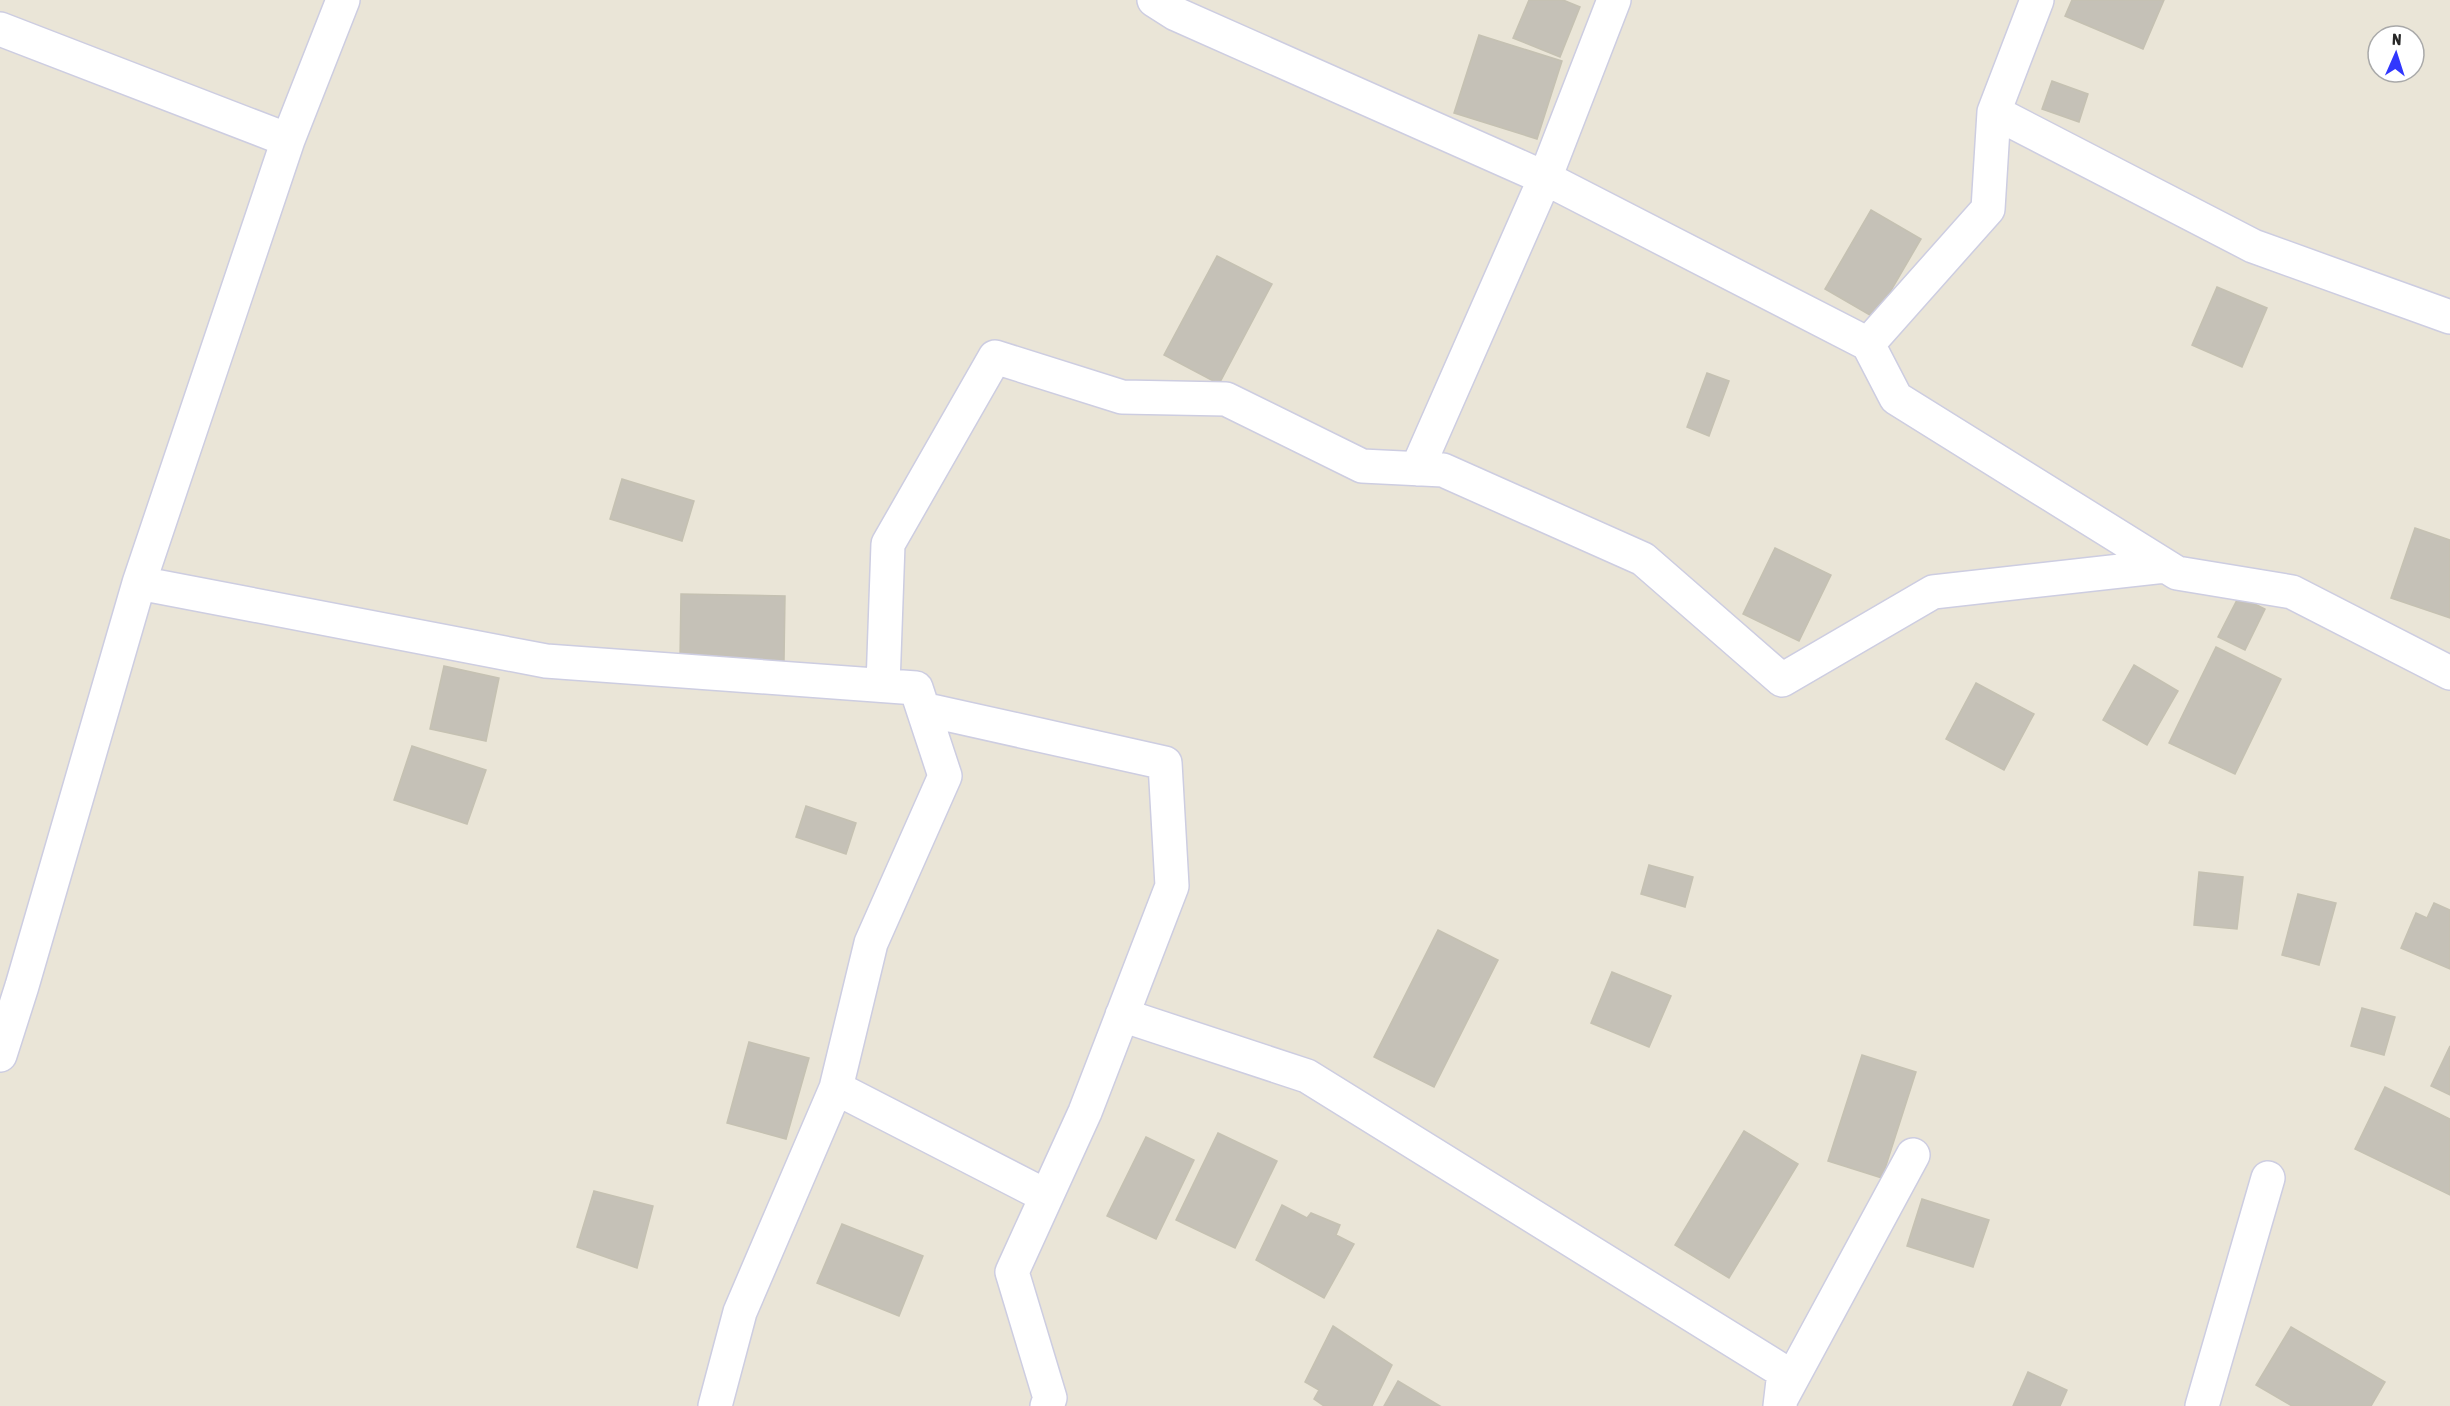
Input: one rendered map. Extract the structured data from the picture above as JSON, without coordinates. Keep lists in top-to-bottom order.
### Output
{
  "north": "top"
}
